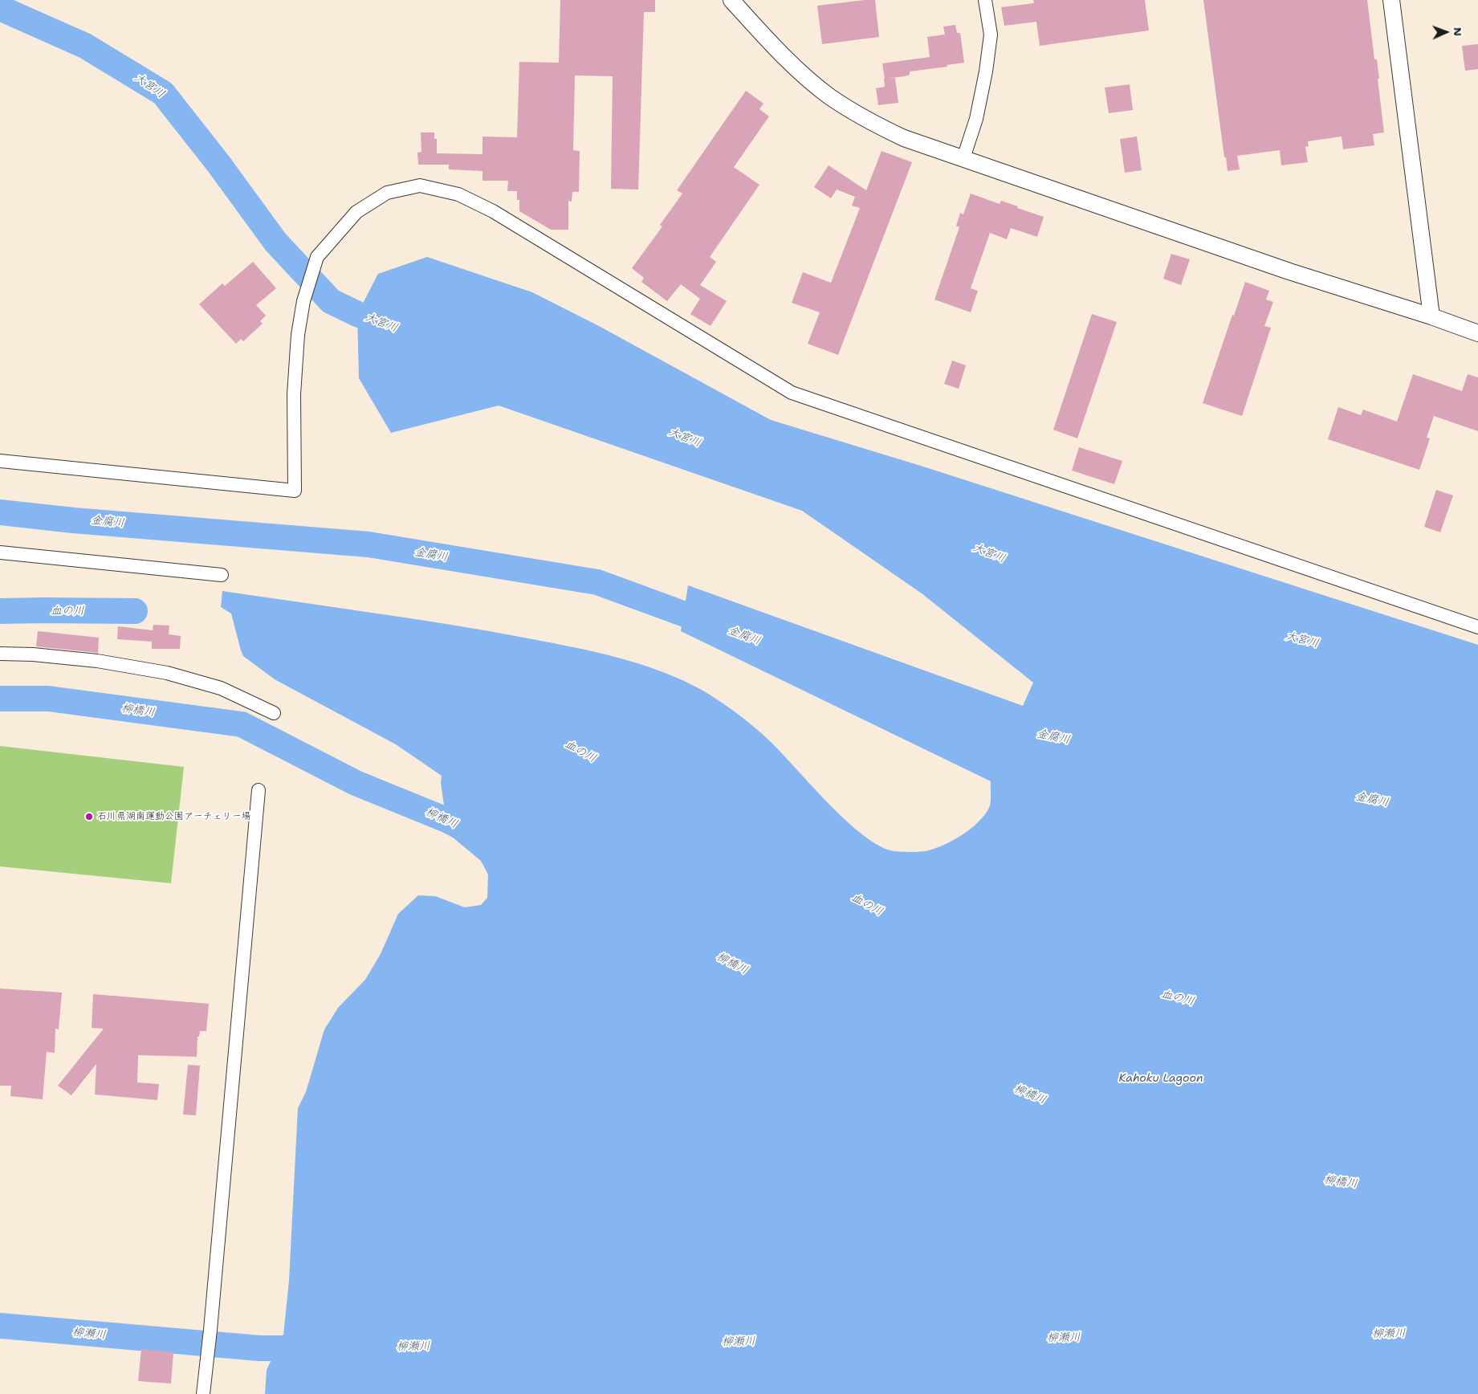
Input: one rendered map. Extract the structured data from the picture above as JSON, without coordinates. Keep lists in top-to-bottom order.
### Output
{
  "water": [
    "大宮川",
    "金腐川",
    "血の川",
    "柳橋川",
    "Kahoku Lagoon",
    "柳瀬川"
  ],
  "places": ["石川県湖南運動公園アーチェリー場"],
  "north": "right"
}
